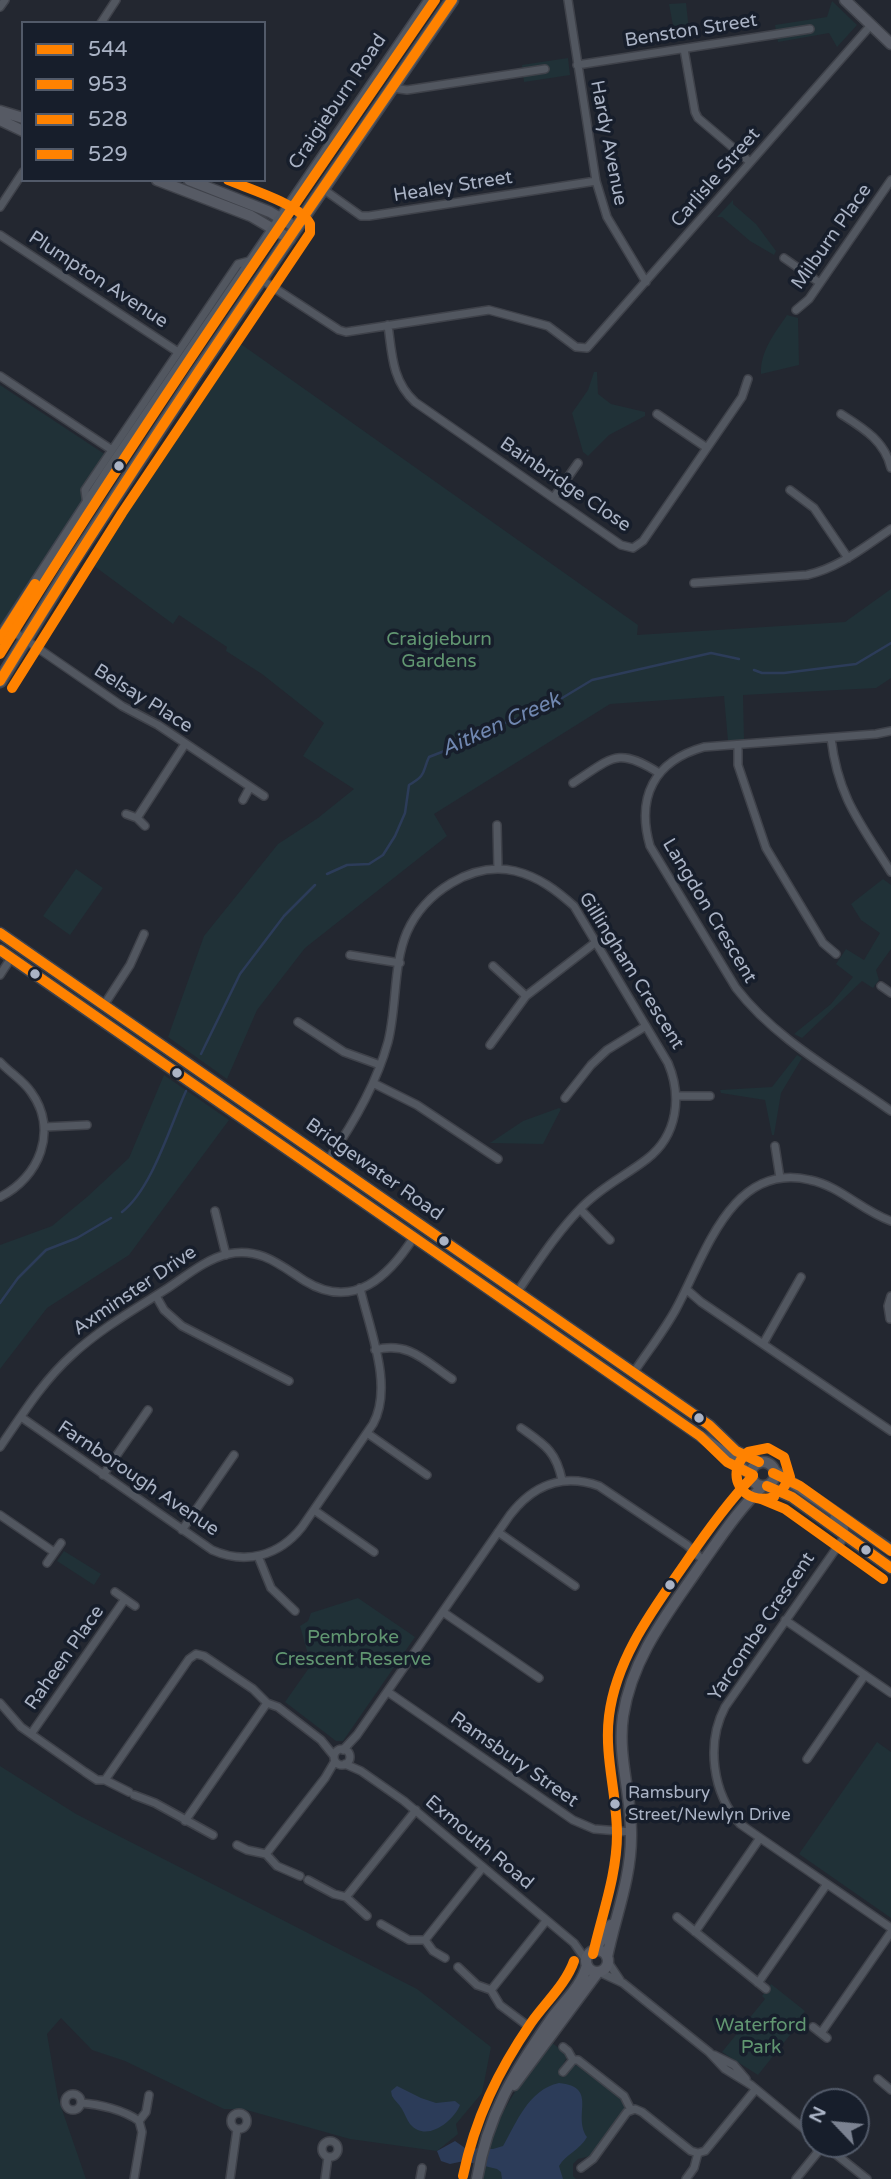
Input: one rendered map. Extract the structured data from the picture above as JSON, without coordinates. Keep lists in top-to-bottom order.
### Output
{
  "streets": {
    "main road": ["Craigieburn Road"],
    "street": [
      "Benston Street",
      "Hardy Avenue",
      "Carlisle Street",
      "Healey Street",
      "Milburn Place",
      "Plumpton Avenue",
      "Bainbridge Close",
      "Belsay Place",
      "Langdon Crescent",
      "Gillingham Crescent",
      "Bridgewater Road",
      "Axminster Drive",
      "Farnborough Avenue",
      "Yarcombe Crescent",
      "Raheen Place",
      "Ramsbury Street",
      "Exmouth Road"
    ]
  },
  "crossings": [
    ["Benston Street", "Hardy Avenue"],
    ["Craigieburn Road", "Healey Street"],
    ["Craigieburn Road", "Plumpton Avenue"],
    ["Craigieburn Road", "Belsay Place"],
    ["Hardy Avenue", "Carlisle Street"],
    ["Hardy Avenue", "Healey Street"],
    ["Carlisle Street", "Bainbridge Close"],
    ["Gillingham Crescent", "Bridgewater Road"],
    ["Bridgewater Road", "Axminster Drive"],
    ["Axminster Drive", "Farnborough Avenue"]
  ],
  "water": ["Aitken Creek"],
  "parks": ["Craigieburn Gardens", "Pembroke Crescent Reserve", "Waterford Park"],
  "places": ["Ramsbury Street/Newlyn Drive"],
  "lines": [
    "transit line 544",
    "transit line 529",
    "transit line 953",
    "transit line 528"
  ],
  "legend": [
    "544",
    "953",
    "528",
    "529"
  ],
  "north": "top left"
}
